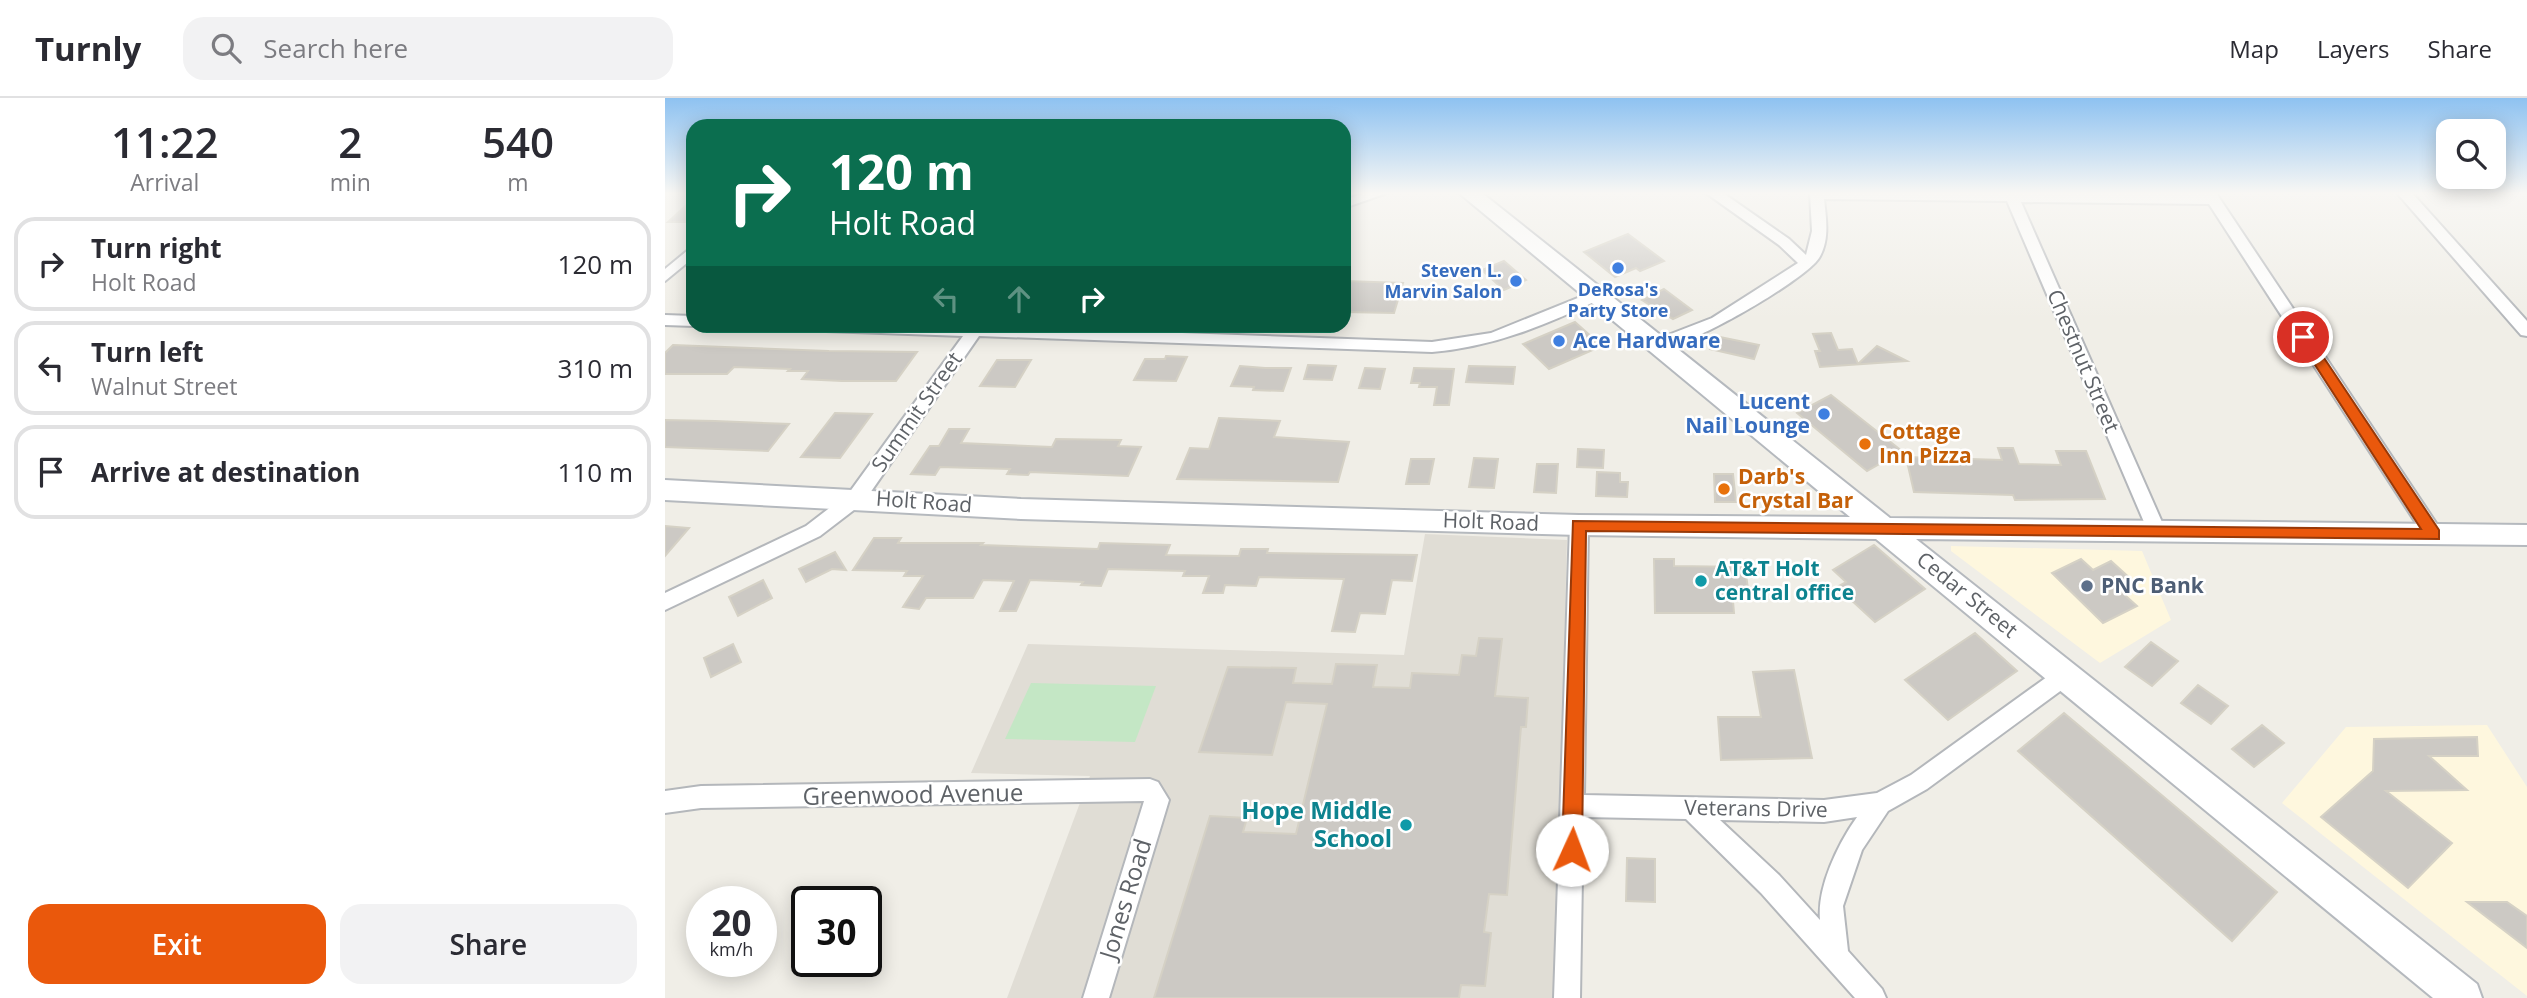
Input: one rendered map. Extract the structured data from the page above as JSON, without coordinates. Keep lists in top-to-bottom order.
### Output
{
  "streets": {
    "main road": ["Holt Road", "Cedar Street"],
    "street": [
      "Chestnut Street",
      "Summit Street",
      "Greenwood Avenue",
      "Veterans Drive",
      "Jones Road"
    ]
  },
  "crossings": [
    ["Chestnut Street", "Holt Road"],
    ["Summit Street", "Holt Road"],
    ["Holt Road", "Cedar Street"],
    ["Cedar Street", "Veterans Drive"],
    ["Greenwood Avenue", "Jones Road"]
  ],
  "places": [
    "DeRosa's Party Store",
    "Steven L. Marvin Salon",
    "Ace Hardware",
    "Lucent Nail Lounge",
    "Cottage Inn Pizza",
    "Darb's Crystal Bar",
    "AT&T Holt central office",
    "PNC Bank",
    "Hope Middle School"
  ],
  "page": {
    "header": "Turnly",
    "search": "Search here",
    "nav": ["Map", "Layers", "Share"],
    "eta": [
      "11:22",
      "Arrival",
      "2",
      "min",
      "540",
      "m"
    ],
    "turn": ["120 m", "Holt Road"],
    "list": [
      {
        "name": "Turn right",
        "note": "Holt Road",
        "value": "120 m"
      },
      {
        "name": "Turn left",
        "note": "Walnut Street",
        "value": "310 m"
      },
      {
        "name": "Arrive at destination",
        "value": "110 m"
      }
    ],
    "speed": "20 km/h",
    "limit": "30",
    "buttons": ["Exit", "Share"]
  }
}
